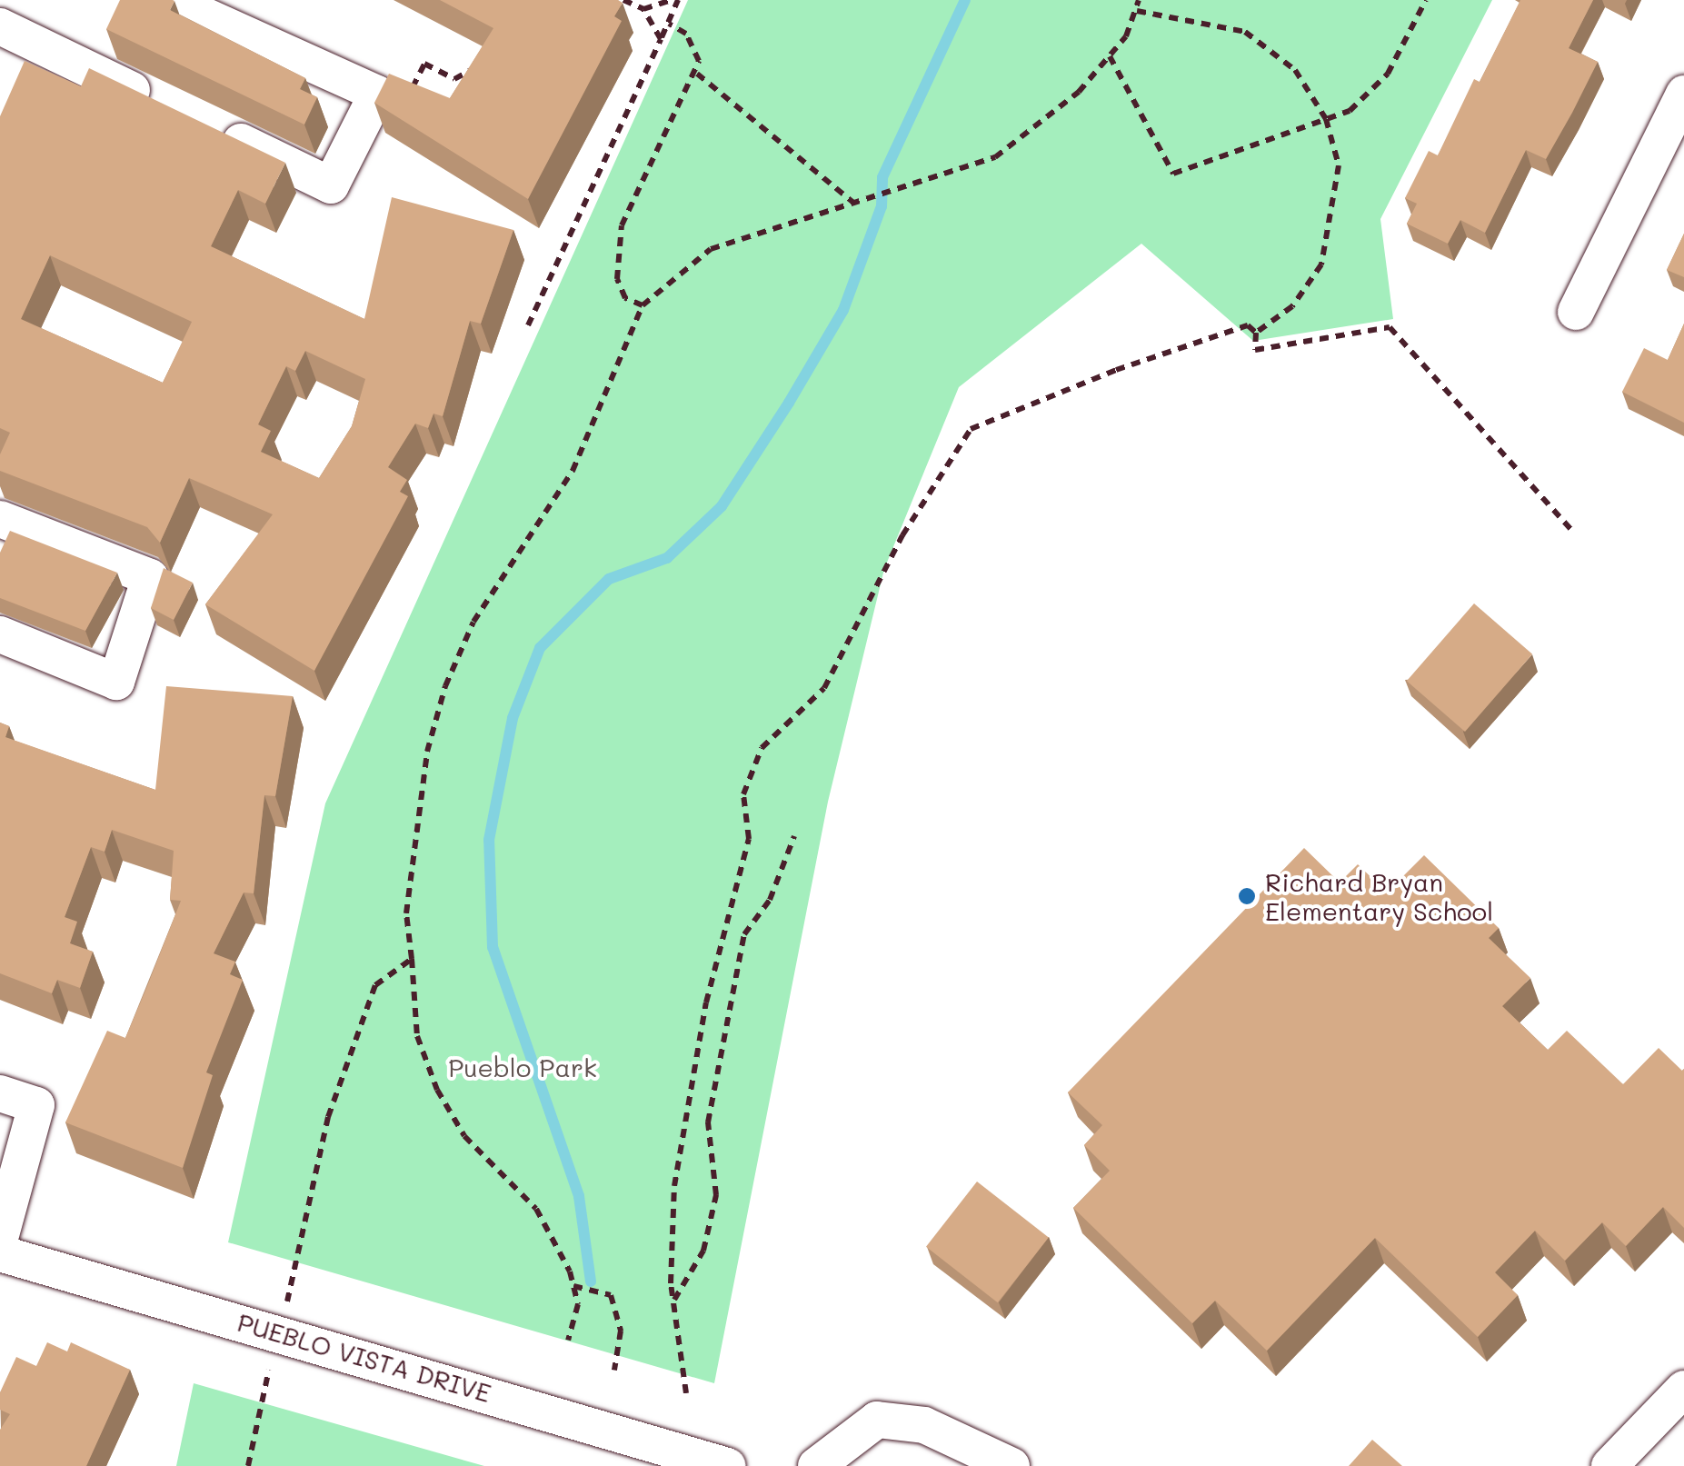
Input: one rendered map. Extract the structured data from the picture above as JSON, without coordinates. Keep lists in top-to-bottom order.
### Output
{
  "streets": {
    "street": ["PUEBLO VISTA DRIVE"]
  },
  "parks": ["Pueblo Park"],
  "places": ["Richard Bryan Elementary School"]
}
